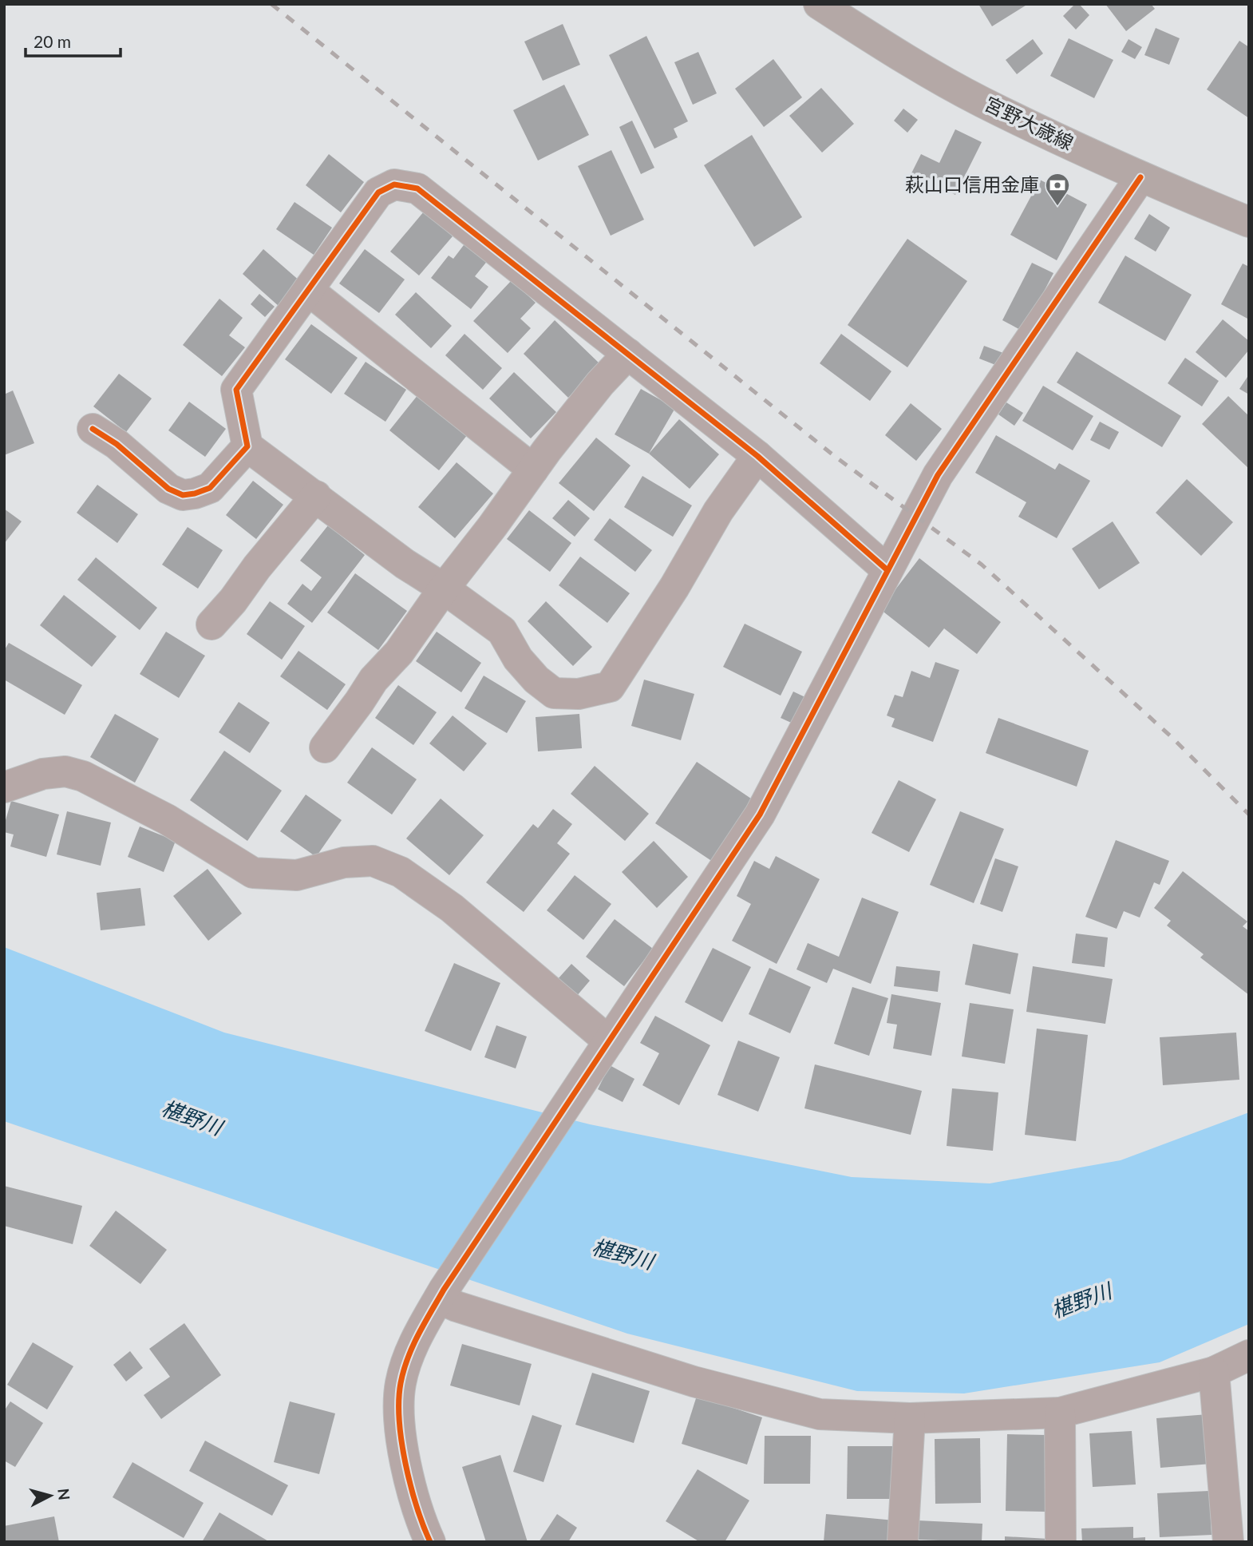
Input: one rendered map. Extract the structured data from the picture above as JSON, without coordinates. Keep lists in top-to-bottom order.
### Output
{
  "streets": {
    "main road": ["宮野大歳線"]
  },
  "water": ["椹野川"],
  "places": {
    "bank": ["萩山口信用金庫"]
  },
  "scale_bar": "20 m",
  "north": "right"
}
